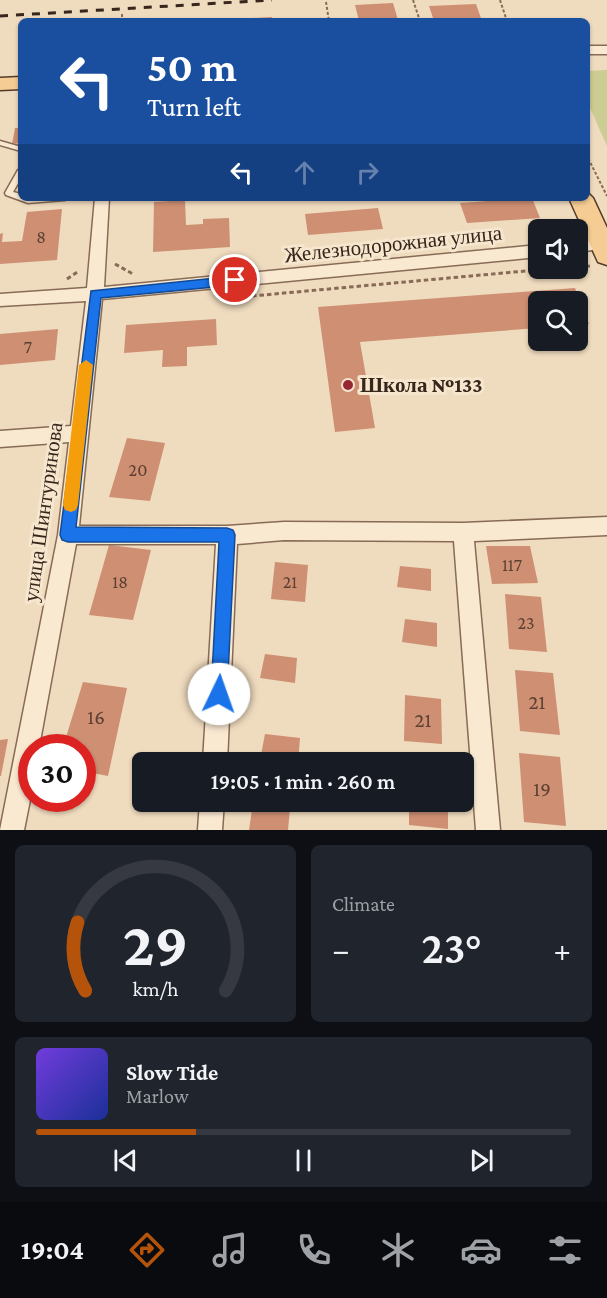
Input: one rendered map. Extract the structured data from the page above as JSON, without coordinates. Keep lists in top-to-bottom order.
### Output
{
  "streets": {
    "street": ["Железнодорожная улица", "улица Шинтуринова"]
  },
  "crossings": [
    ["Железнодорожная улица", "улица Шинтуринова"]
  ],
  "places": ["Школа №133"],
  "house_numbers": [
    "8",
    "7",
    "20",
    "117",
    "18",
    "21",
    "23",
    "21",
    "16",
    "21",
    "19"
  ],
  "page": {
    "turn": ["50 m", "Turn left"],
    "limit": "30",
    "trip": "19:05 · 1 min · 260 m",
    "tile": "Climate",
    "heat": ["−", "23°", "+"],
    "song": ["Slow Tide", "Marlow"],
    "tabs": "19:04",
    "gauge": ["29", "km/h"]
  }
}
